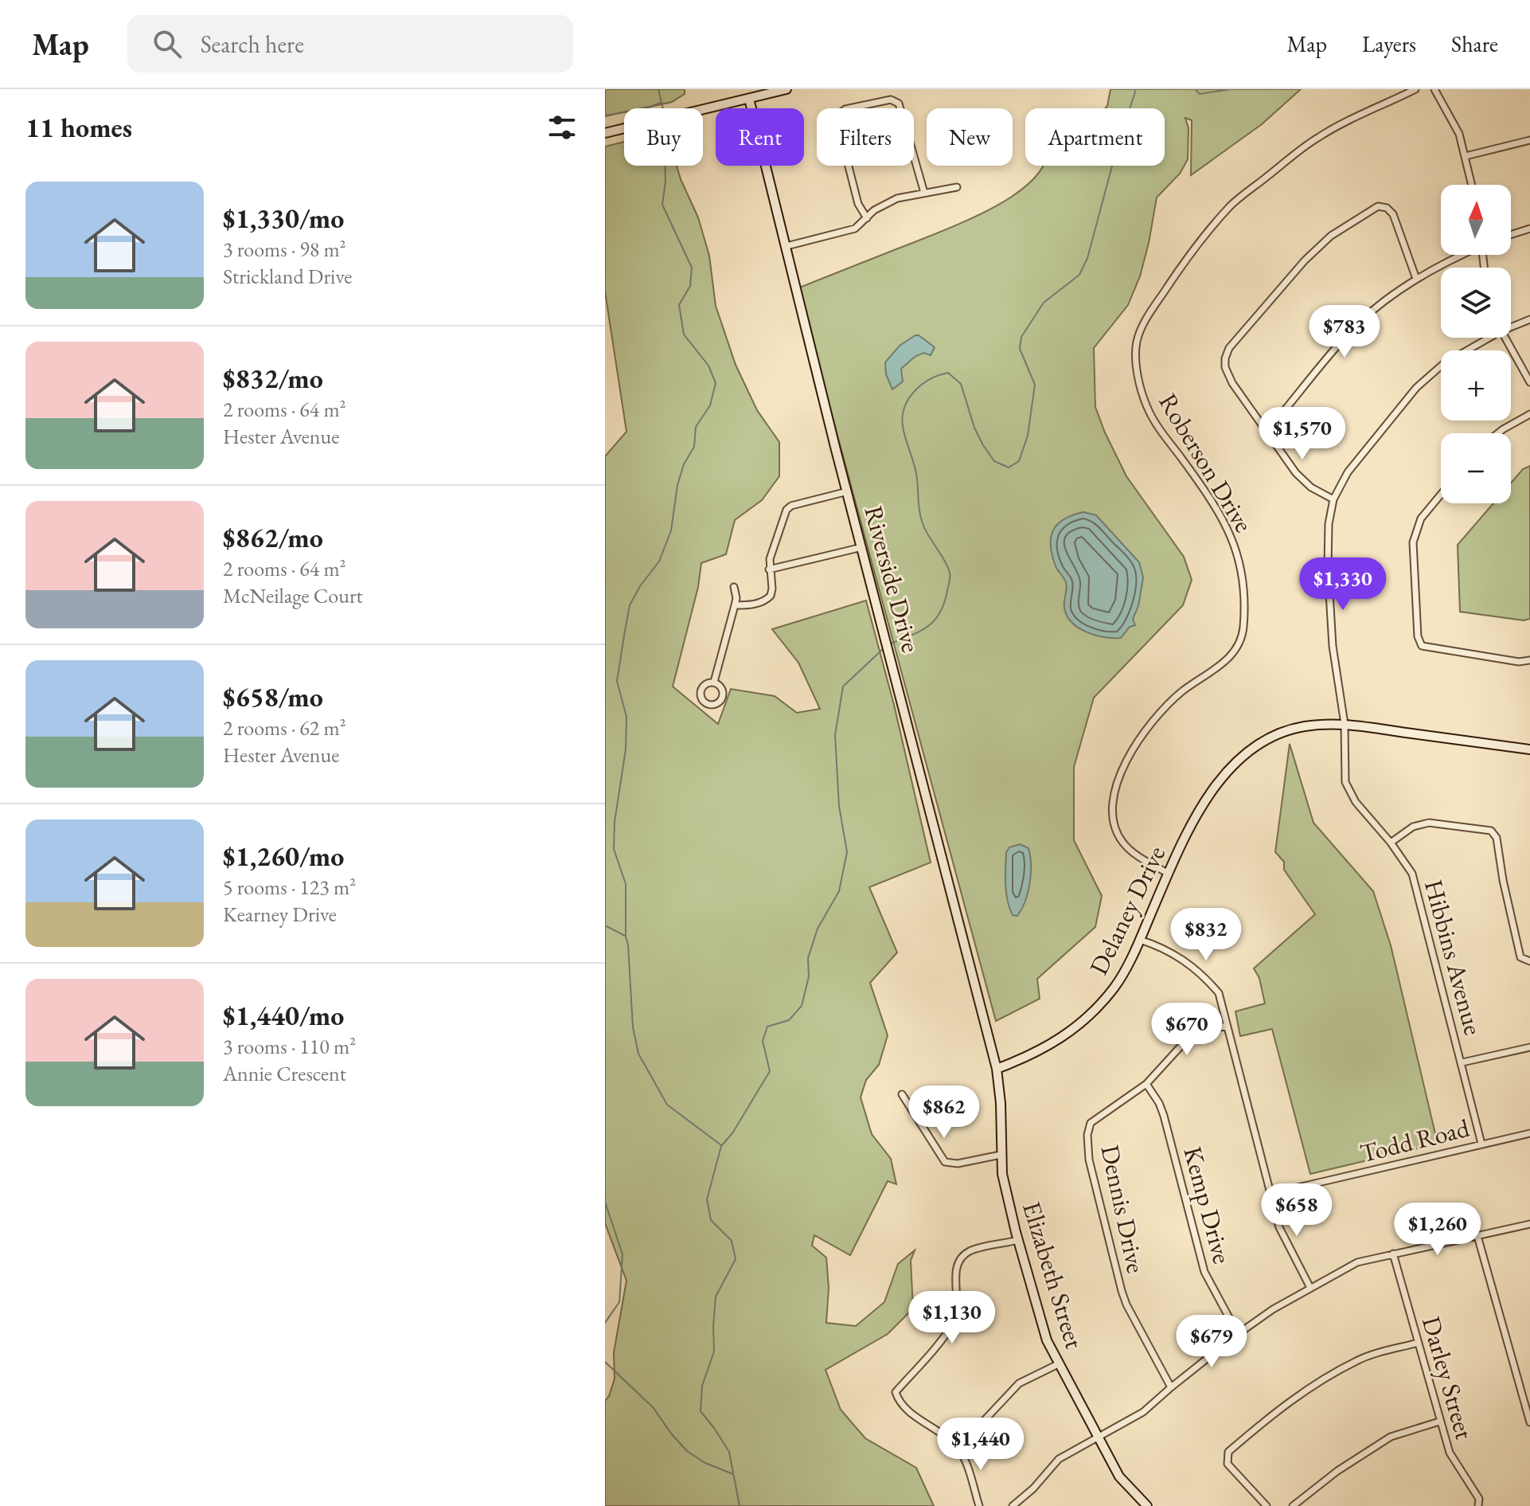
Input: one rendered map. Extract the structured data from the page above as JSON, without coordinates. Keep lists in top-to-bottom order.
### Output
{
  "streets": {
    "street": [
      "Roberson Drive",
      "Riverside Drive",
      "Delaney Drive",
      "Hibbins Avenue",
      "Todd Road",
      "Kemp Drive",
      "Dennis Drive",
      "Elizabeth Street",
      "Darley Street"
    ]
  },
  "crossings": [
    ["Roberson Drive", "Delaney Drive"],
    ["Riverside Drive", "Delaney Drive"],
    ["Riverside Drive", "Elizabeth Street"],
    ["Delaney Drive", "Hibbins Avenue"],
    ["Delaney Drive", "Elizabeth Street"],
    ["Hibbins Avenue", "Todd Road"],
    ["Kemp Drive", "Dennis Drive"]
  ],
  "north": "top",
  "page": {
    "header": "Map",
    "search": "Search here",
    "nav": ["Map", "Layers", "Share"],
    "heading": "11 homes",
    "chip": [
      "Buy",
      "Rent",
      "Filters",
      "New",
      "Apartment"
    ],
    "list": [
      {
        "name": "$1,330/mo",
        "note": "3 rooms · 98 m² · Strickland Drive"
      },
      {
        "name": "$832/mo",
        "note": "2 rooms · 64 m² · Hester Avenue"
      },
      {
        "name": "$862/mo",
        "note": "2 rooms · 64 m² · McNeilage Court"
      },
      {
        "name": "$658/mo",
        "note": "2 rooms · 62 m² · Hester Avenue"
      },
      {
        "name": "$1,260/mo",
        "note": "5 rooms · 123 m² · Kearney Drive"
      },
      {
        "name": "$1,440/mo",
        "note": "3 rooms · 110 m² · Annie Crescent"
      }
    ],
    "map_buttons": ["+", "−"],
    "price": [
      "$783",
      "$1,570",
      "$1,330",
      "$832",
      "$670",
      "$862",
      "$658",
      "$1,260",
      "$1,130",
      "$679",
      "$1,440"
    ]
  }
}
